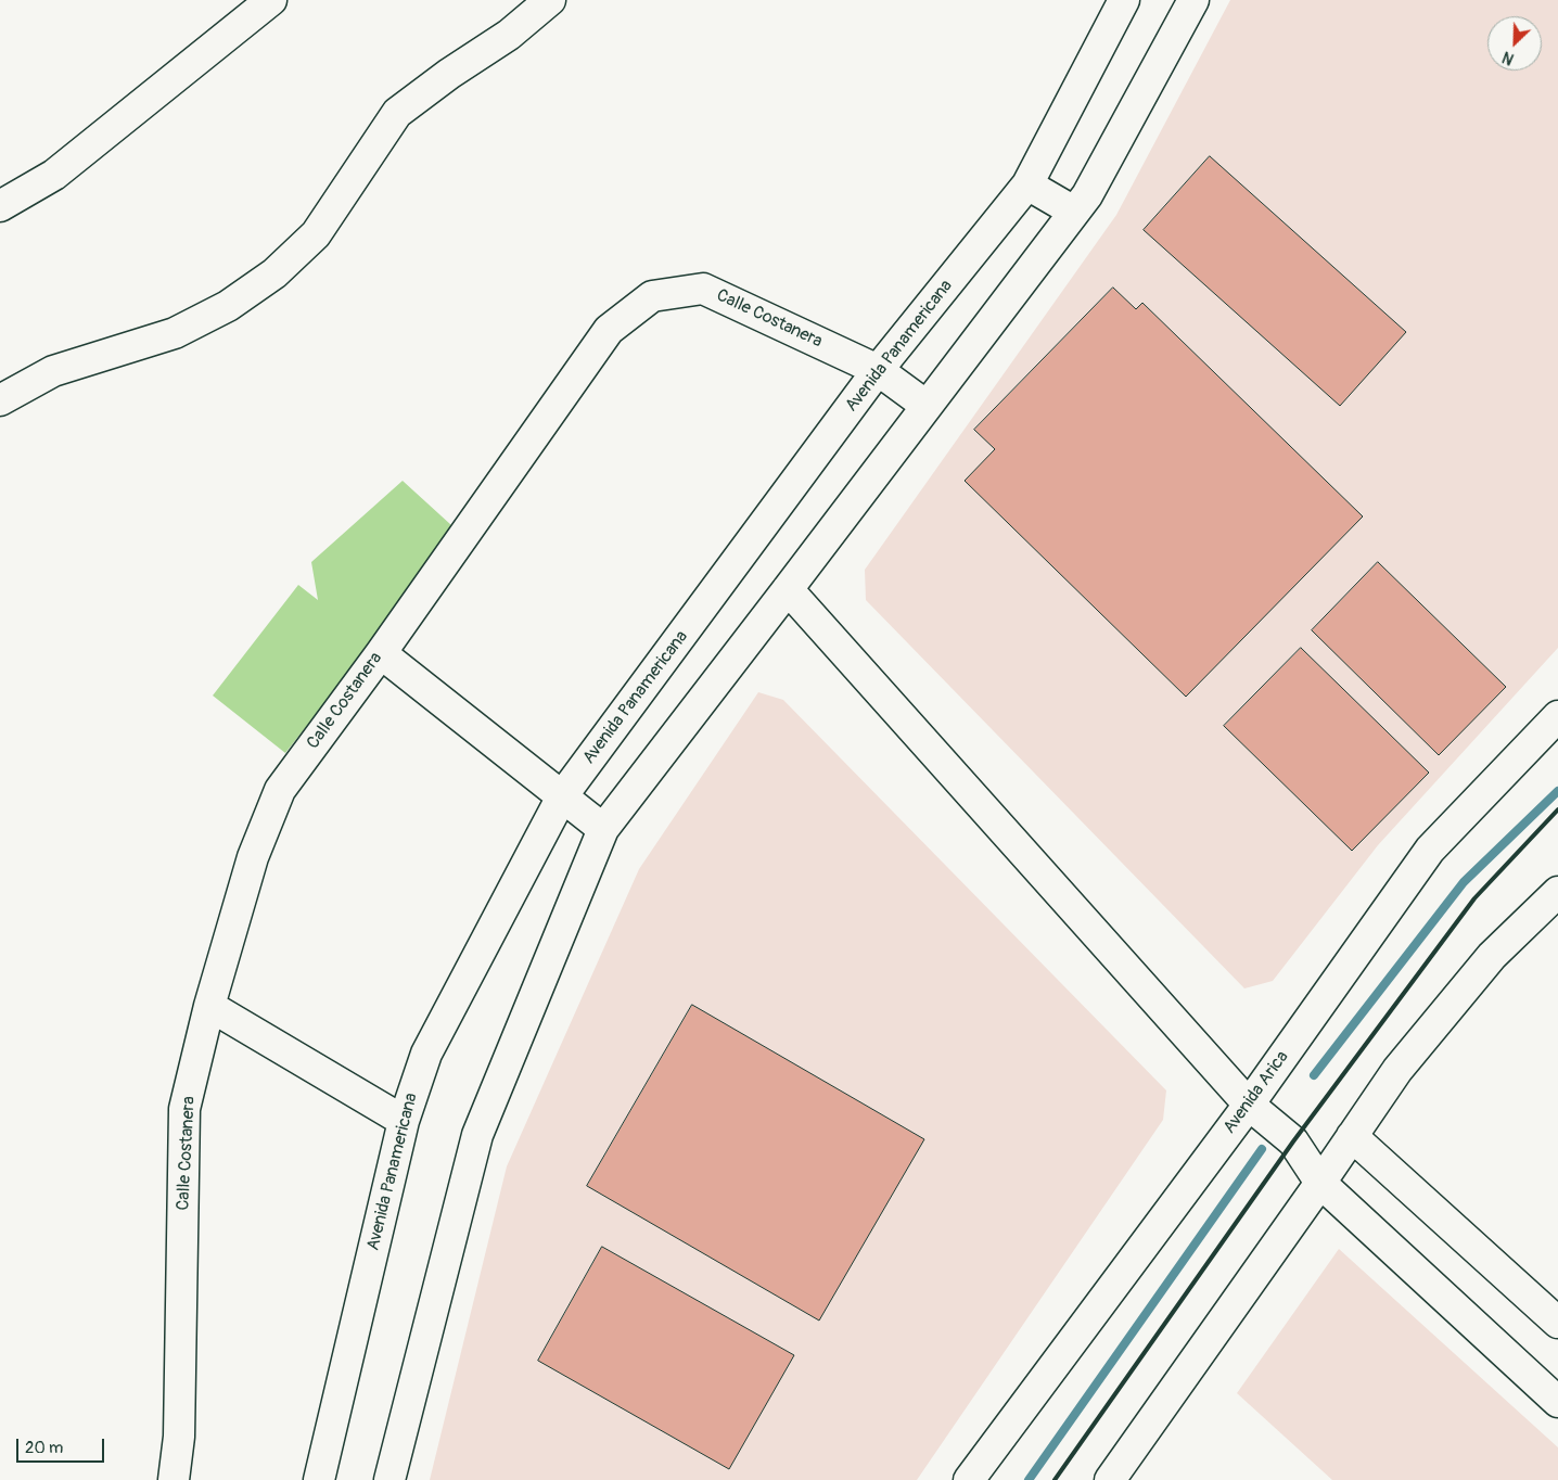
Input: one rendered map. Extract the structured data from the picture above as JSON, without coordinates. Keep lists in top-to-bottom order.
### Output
{
  "streets": {
    "street": ["Calle Costanera", "Avenida Panamericana", "Avenida Arica"]
  },
  "crossings": [
    ["Calle Costanera", "Avenida Panamericana"]
  ],
  "scale_bar": "20 m",
  "north": "bottom left"
}
